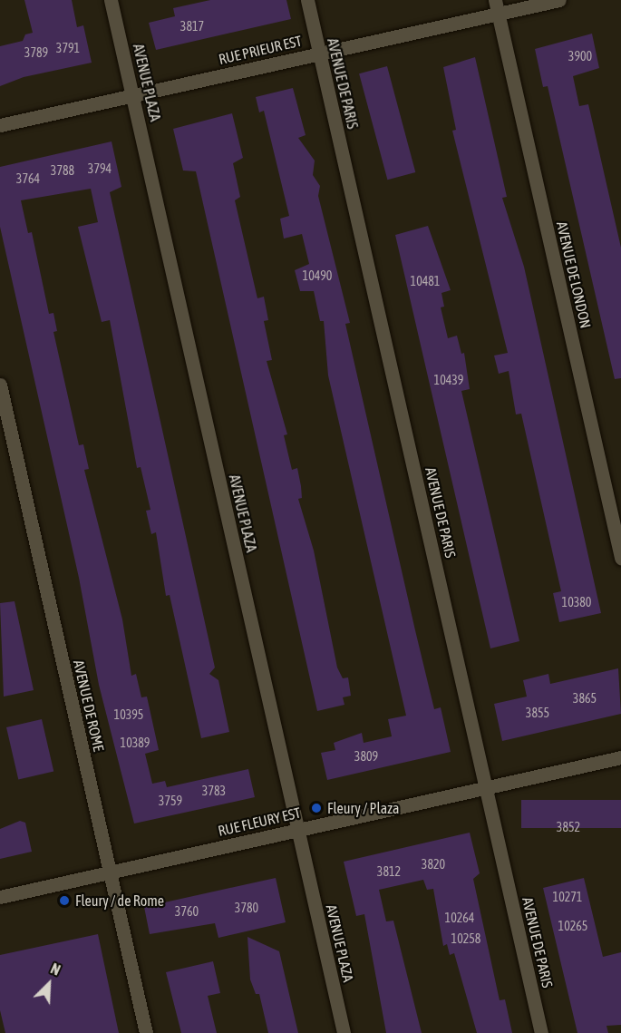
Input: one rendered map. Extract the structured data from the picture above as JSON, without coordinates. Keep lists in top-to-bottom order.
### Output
{
  "streets": {
    "street": [
      "RUE PRIEUR EST",
      "AVENUE PLAZA",
      "AVENUE DE PARIS",
      "AVENUE DE LONDON",
      "AVENUE DE ROME",
      "RUE FLEURY EST"
    ]
  },
  "crossings": [
    ["RUE PRIEUR EST", "AVENUE PLAZA"],
    ["RUE PRIEUR EST", "AVENUE DE PARIS"],
    ["RUE PRIEUR EST", "AVENUE DE LONDON"],
    ["AVENUE PLAZA", "RUE FLEURY EST"],
    ["AVENUE DE PARIS", "RUE FLEURY EST"],
    ["AVENUE DE ROME", "RUE FLEURY EST"]
  ],
  "places": ["Fleury / Plaza", "Fleury / de Rome"],
  "house_numbers": [
    "3817",
    "3791",
    "3789",
    "3900",
    "3794",
    "3788",
    "3764",
    "10490",
    "10481",
    "10439",
    "10380",
    "3865",
    "3855",
    "10395",
    "10389",
    "3809",
    "3783",
    "3759",
    "3852",
    "3820",
    "3812",
    "10271",
    "3780",
    "3760",
    "10264",
    "10265",
    "10258"
  ],
  "north": "top right"
}
